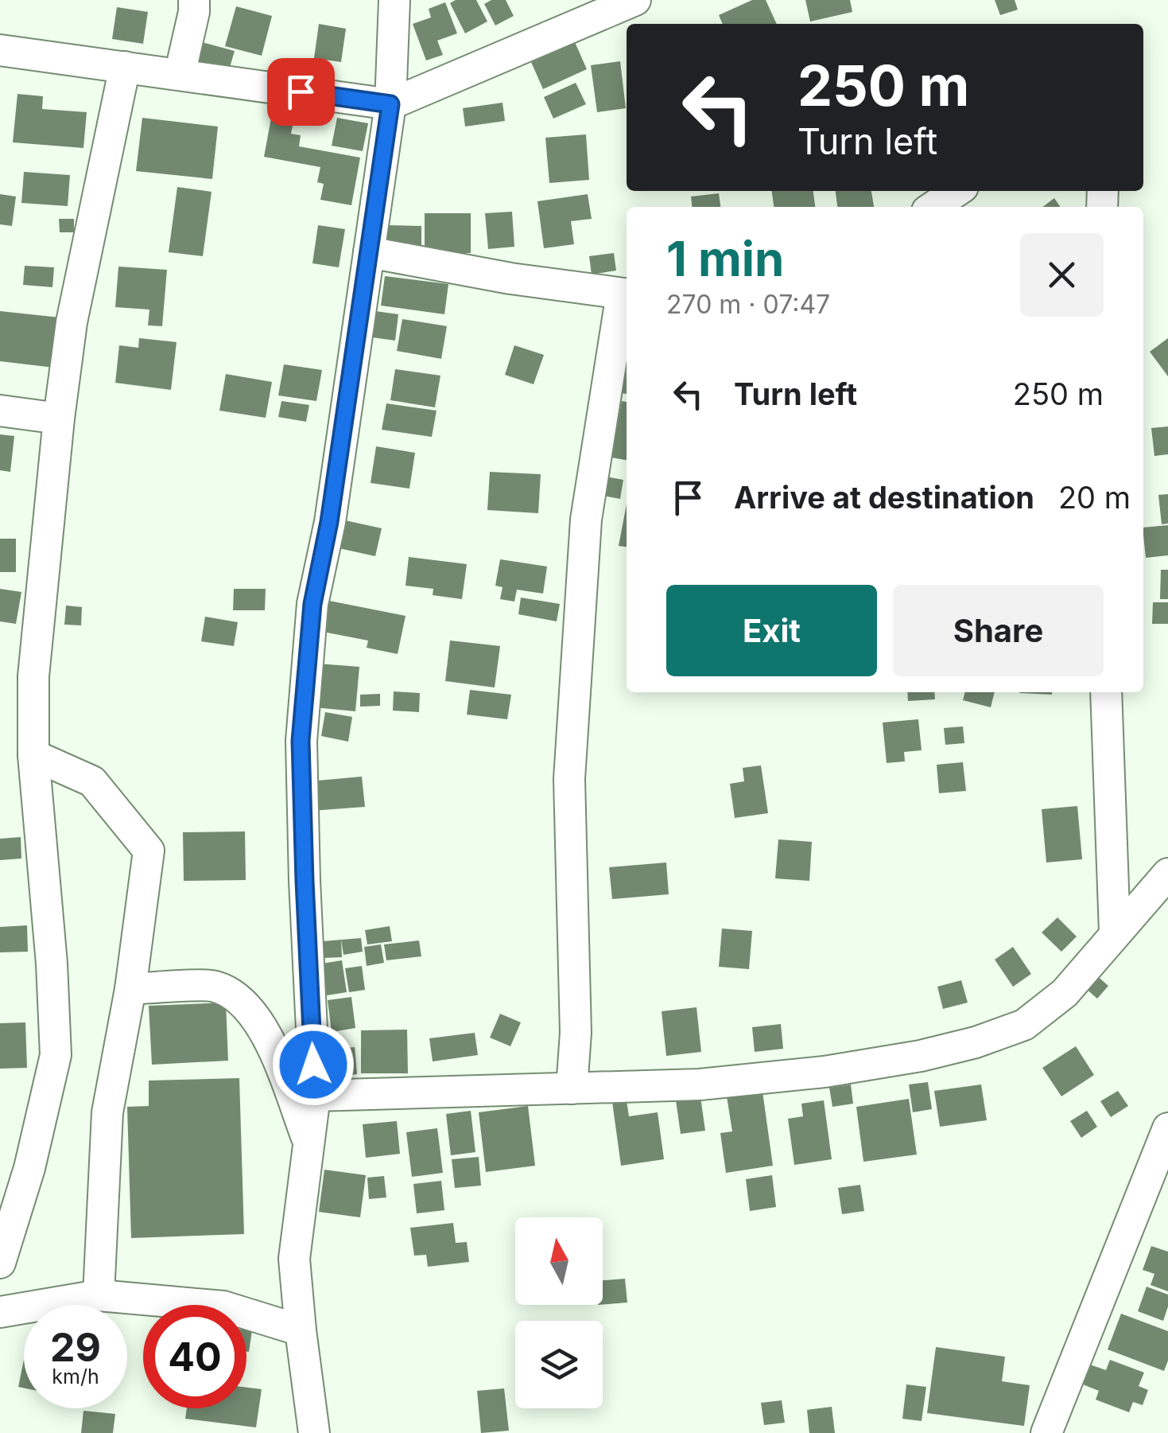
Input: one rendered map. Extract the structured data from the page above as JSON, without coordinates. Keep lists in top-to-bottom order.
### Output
{
  "north": "top",
  "page": {
    "turn": ["250 m", "Turn left"],
    "heading": ["1 min", "270 m · 07:47"],
    "list": [
      {
        "name": "Turn left",
        "value": "250 m"
      },
      {
        "name": "Arrive at destination",
        "value": "20 m"
      }
    ],
    "buttons": ["Exit", "Share"],
    "speed": "29 km/h",
    "limit": "40"
  }
}
